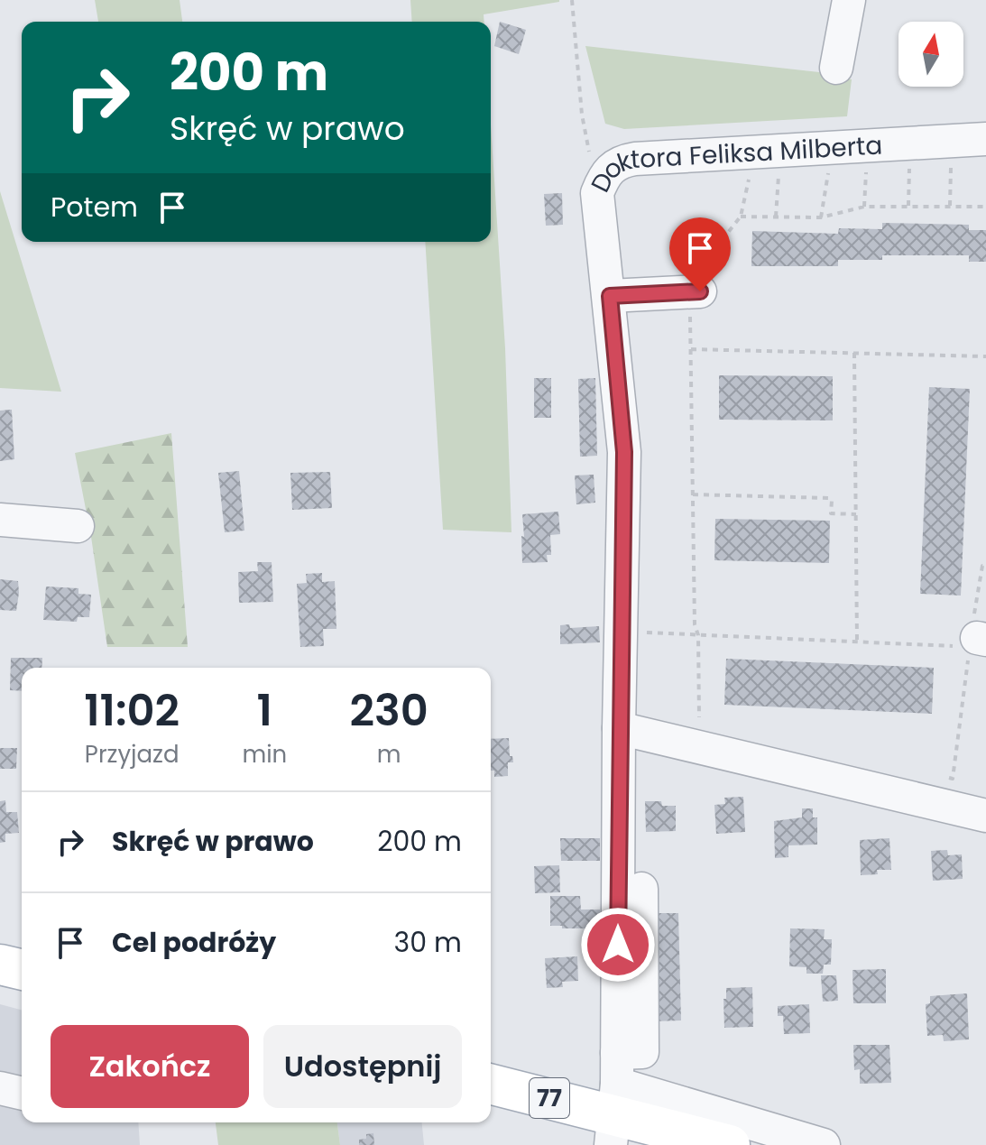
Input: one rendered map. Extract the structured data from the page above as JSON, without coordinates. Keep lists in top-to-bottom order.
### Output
{
  "streets": {
    "main road": ["77"],
    "street": ["Doktora Feliksa Milberta"]
  },
  "crossings": [
    ["Doktora Feliksa Milberta", "77"]
  ],
  "north": "top",
  "page": {
    "turn": ["200 m", "Skręć w prawo"],
    "then": "Potem",
    "eta": [
      "11:02",
      "Przyjazd",
      "1",
      "min",
      "230",
      "m"
    ],
    "list": [
      {
        "name": "Skręć w prawo",
        "value": "200 m"
      },
      {
        "name": "Cel podróży",
        "value": "30 m"
      }
    ],
    "buttons": ["Zakończ", "Udostępnij"]
  }
}
